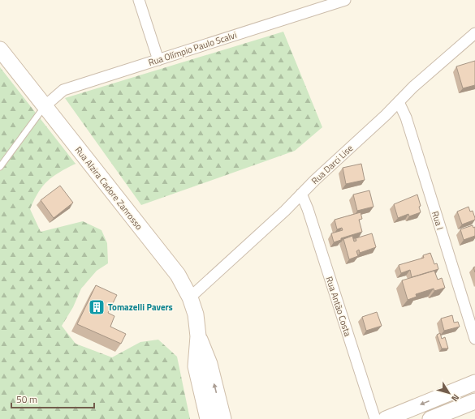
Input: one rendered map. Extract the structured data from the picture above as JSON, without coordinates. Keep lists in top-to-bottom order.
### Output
{
  "streets": {
    "street": [
      "Rua Olímpio Paulo Scalvi",
      "Rua Darci Lise",
      "Rua Alzira Cadore Zanrosso",
      "Rua I",
      "Rua Antão Costa"
    ]
  },
  "crossings": [
    ["Rua Olímpio Paulo Scalvi", "Rua Alzira Cadore Zanrosso"],
    ["Rua Darci Lise", "Rua Alzira Cadore Zanrosso"],
    ["Rua Darci Lise", "Rua I"],
    ["Rua Darci Lise", "Rua Antão Costa"]
  ],
  "places": {
    "building": ["Tomazelli Pavers"]
  },
  "scale_bar": "50 m",
  "north": "bottom right"
}
